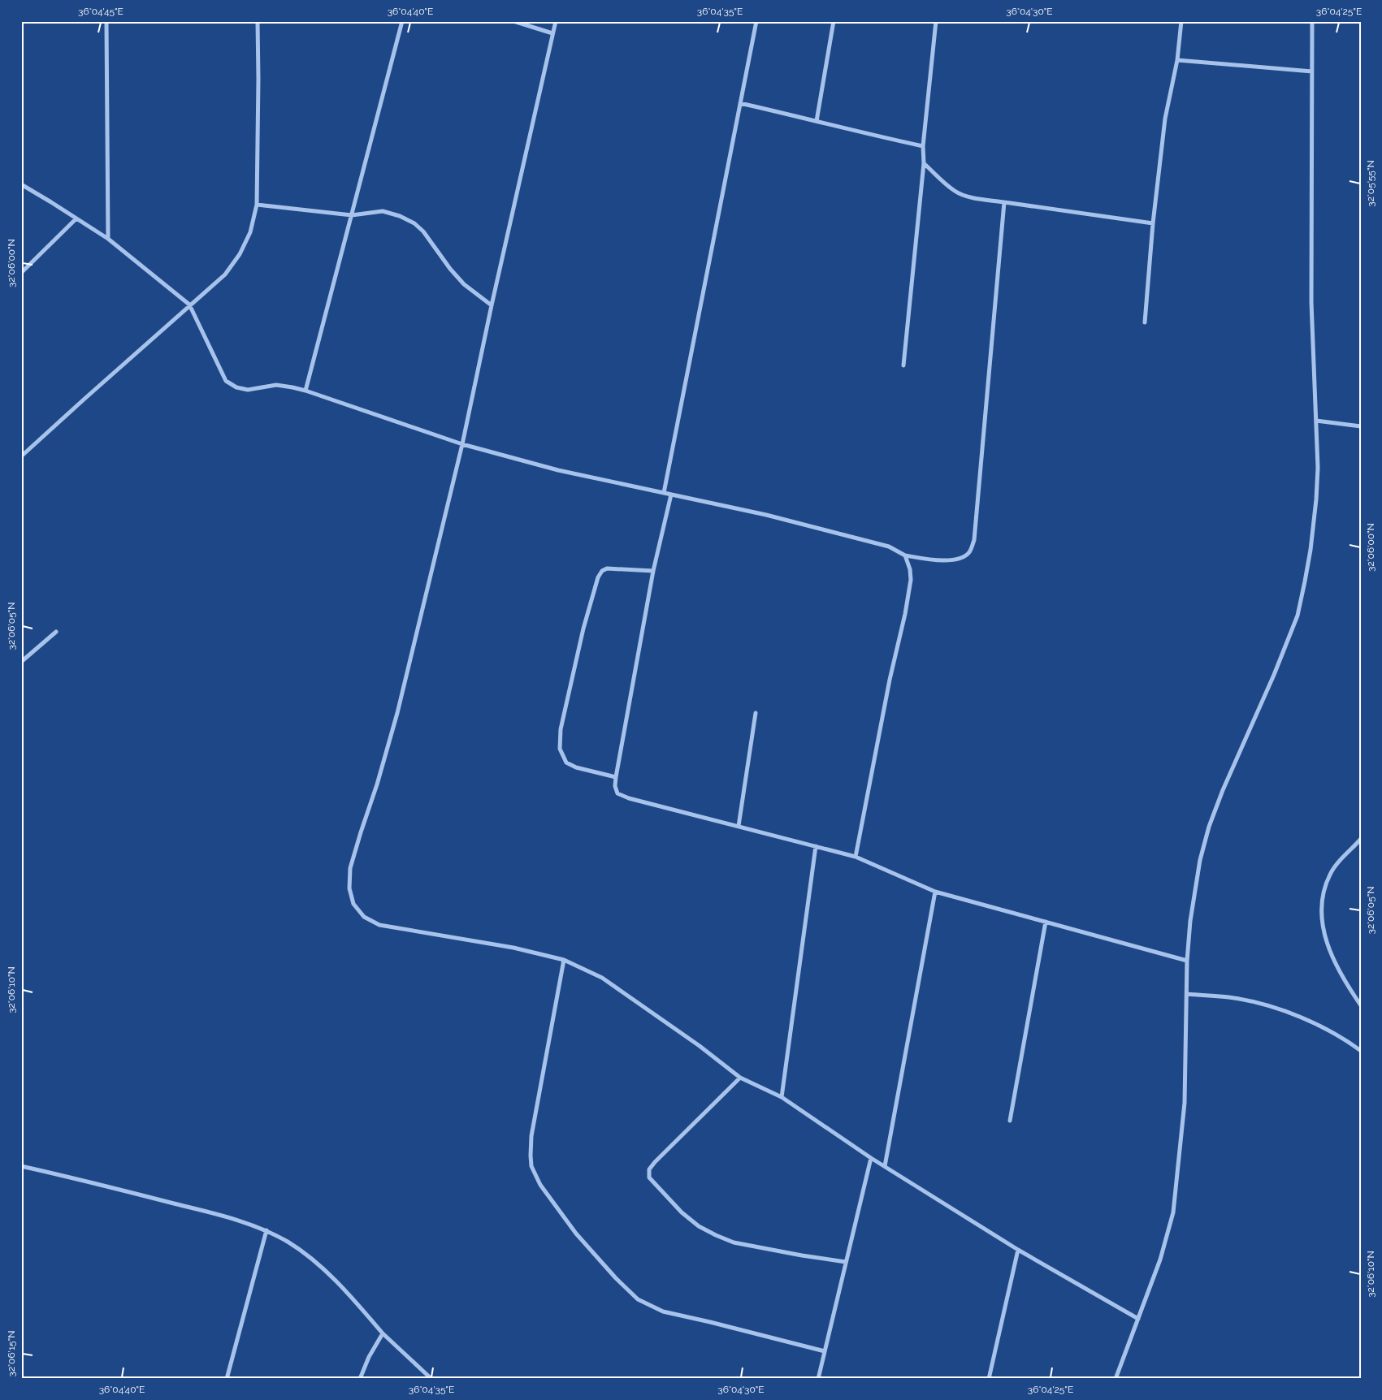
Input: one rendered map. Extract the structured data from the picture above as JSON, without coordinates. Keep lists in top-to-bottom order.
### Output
{
  "coordinates": [
    "36°04'45\"E",
    "36°04'40\"E",
    "36°04'35\"E",
    "36°04'30\"E",
    "36°04'25\"E",
    "32°05'55\"N",
    "32°06'00\"N",
    "32°06'05\"N",
    "32°06'10\"N",
    "32°06'15\"N"
  ]
}
